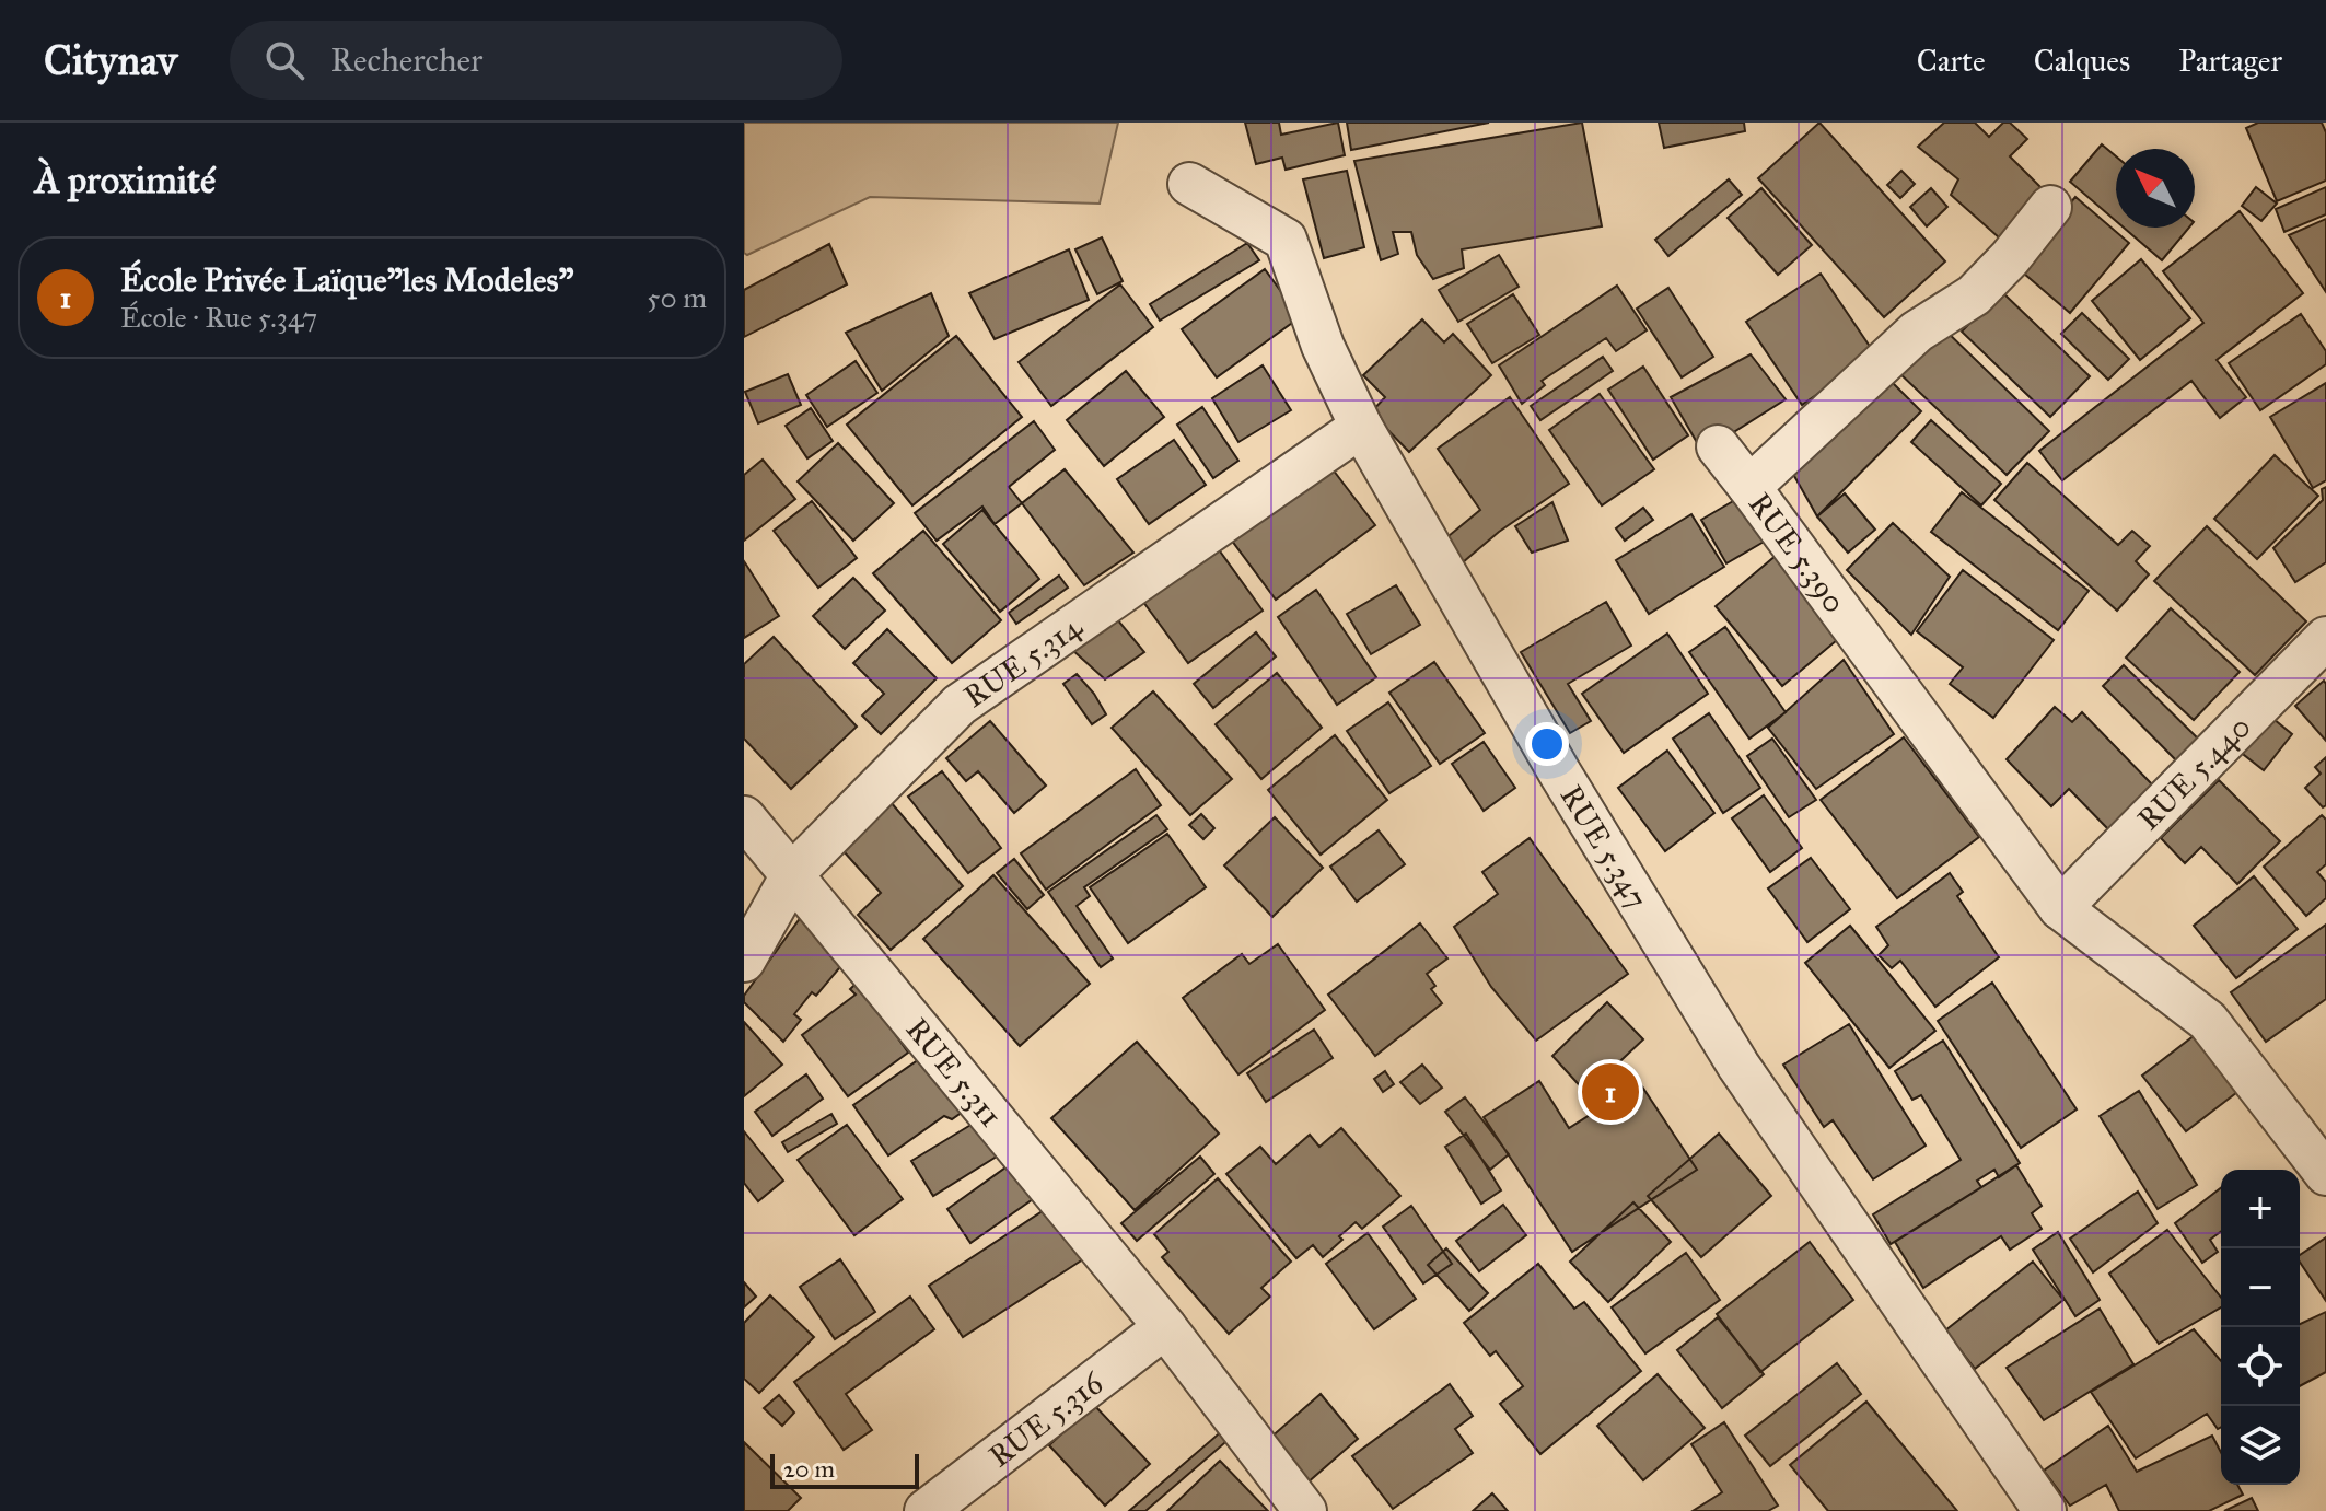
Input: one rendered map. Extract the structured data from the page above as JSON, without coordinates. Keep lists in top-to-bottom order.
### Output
{
  "streets": {
    "street": [
      "RUE 5.390",
      "RUE 5.314",
      "RUE 5.440",
      "RUE 5.347",
      "RUE 5.311",
      "RUE 5.316"
    ]
  },
  "crossings": [
    ["RUE 5.390", "RUE 5.440"],
    ["RUE 5.314", "RUE 5.347"],
    ["RUE 5.314", "RUE 5.311"],
    ["RUE 5.311", "RUE 5.316"]
  ],
  "scale_bar": "20 m",
  "north": "top left",
  "page": {
    "header": "Citynav",
    "search": "Rechercher",
    "nav": ["Carte", "Calques", "Partager"],
    "heading": "À proximité",
    "list": [
      {
        "mark": "1",
        "name": "École Privée Laïque\"les Modeles\"",
        "note": "École · Rue 5.347",
        "value": "50 m"
      }
    ],
    "pins": "1",
    "map_buttons": ["+", "−"],
    "scale": "20 m"
  }
}
